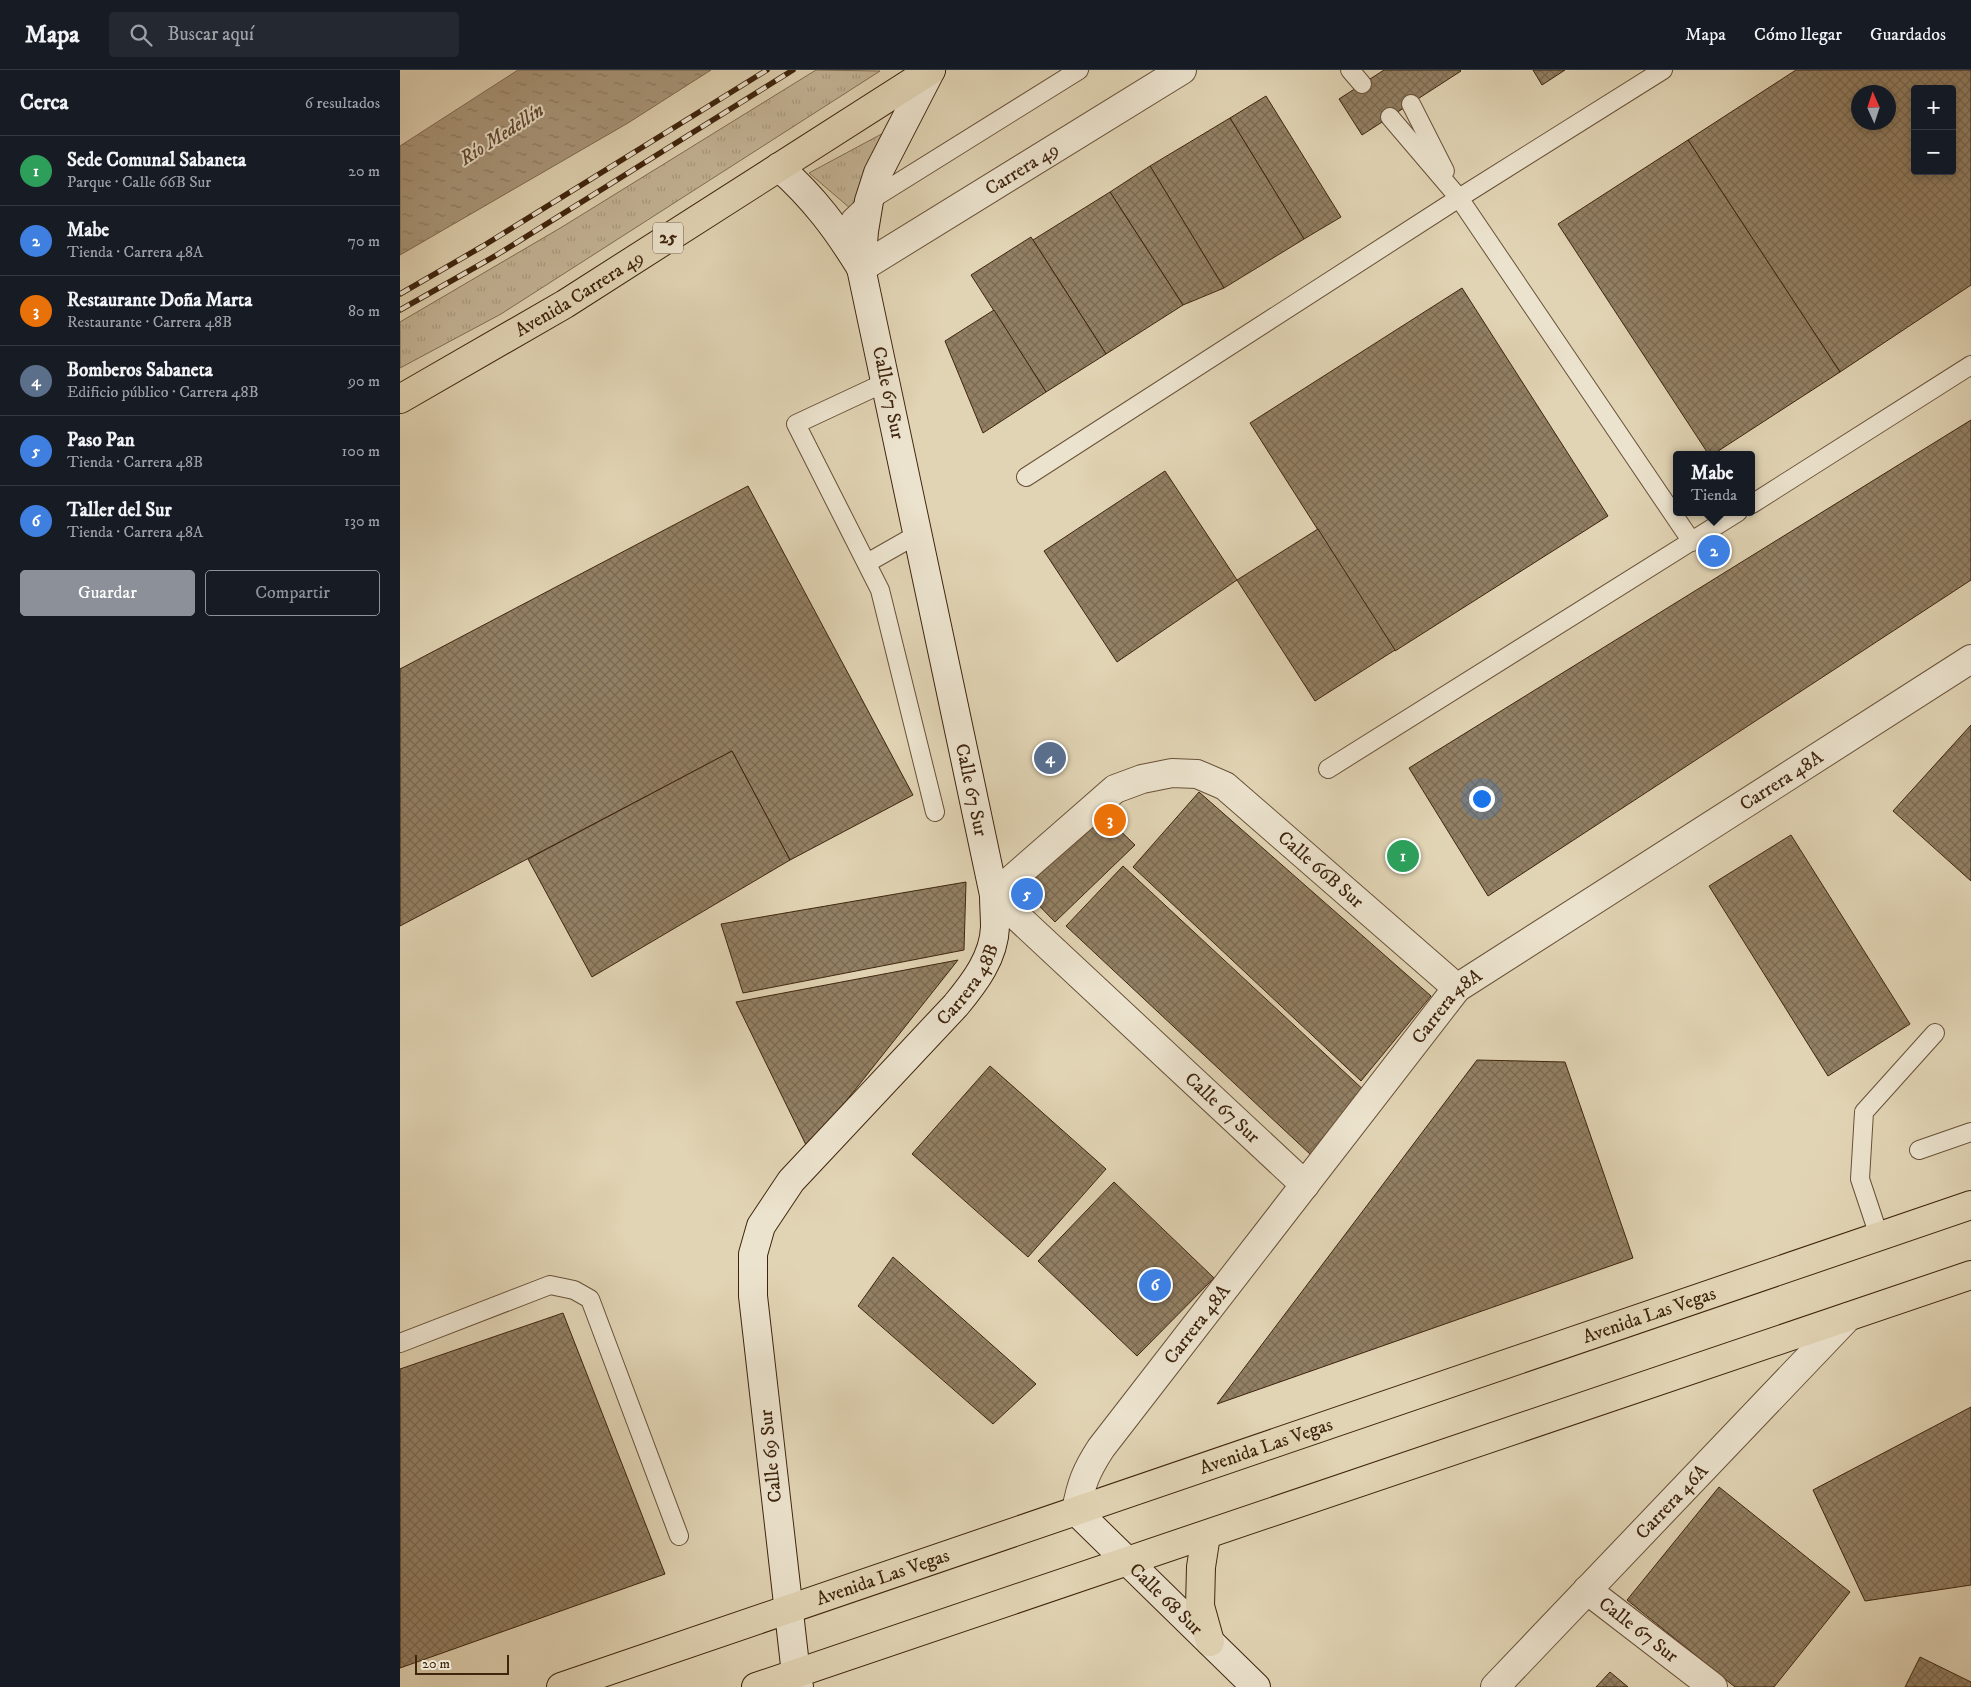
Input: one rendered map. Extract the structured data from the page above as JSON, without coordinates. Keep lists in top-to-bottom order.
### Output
{
  "streets": {
    "main road": ["25", "Avenida Carrera 49", "Avenida Las Vegas"],
    "street": [
      "Carrera 49",
      "Calle 67 Sur",
      "Carrera 48A",
      "Calle 66B Sur",
      "Carrera 48B",
      "Calle 69 Sur",
      "Carrera 46A",
      "Calle 68 Sur"
    ]
  },
  "crossings": [
    ["Carrera 49", "Calle 67 Sur"],
    ["Avenida Carrera 49", "Calle 67 Sur"],
    ["Calle 67 Sur", "Carrera 48A"],
    ["Calle 67 Sur", "Calle 66B Sur"],
    ["Calle 67 Sur", "Carrera 48B"],
    ["Calle 67 Sur", "Carrera 46A"],
    ["Carrera 48A", "Calle 66B Sur"],
    ["Carrera 48A", "Avenida Las Vegas"],
    ["Carrera 48A", "Calle 68 Sur"],
    ["Calle 66B Sur", "Carrera 48B"],
    ["Carrera 48B", "Calle 69 Sur"],
    ["Avenida Las Vegas", "Calle 69 Sur"],
    ["Avenida Las Vegas", "Calle 68 Sur"]
  ],
  "water": ["Río Medellín"],
  "scale_bar": "20 m",
  "north": "top",
  "page": {
    "header": "Mapa",
    "search": "Buscar aquí",
    "nav": ["Mapa", "Cómo llegar", "Guardados"],
    "heading": ["Cerca", "6 resultados"],
    "map_buttons": ["+", "−"],
    "list": [
      {
        "mark": "1",
        "name": "Sede Comunal Sabaneta",
        "note": "Parque · Calle 66B Sur",
        "value": "20 m"
      },
      {
        "mark": "2",
        "name": "Mabe",
        "note": "Tienda · Carrera 48A",
        "value": "70 m"
      },
      {
        "mark": "3",
        "name": "Restaurante Doña Marta",
        "note": "Restaurante · Carrera 48B",
        "value": "80 m"
      },
      {
        "mark": "4",
        "name": "Bomberos Sabaneta",
        "note": "Edificio público · Carrera 48B",
        "value": "90 m"
      },
      {
        "mark": "5",
        "name": "Paso Pan",
        "note": "Tienda · Carrera 48B",
        "value": "100 m"
      },
      {
        "mark": "6",
        "name": "Taller del Sur",
        "note": "Tienda · Carrera 48A",
        "value": "130 m"
      }
    ],
    "popup": ["Mabe", "Tienda"],
    "pins": [
      "2",
      "4",
      "3",
      "1",
      "5",
      "6"
    ],
    "buttons": ["Guardar", "Compartir"],
    "scale": "20 m"
  }
}
